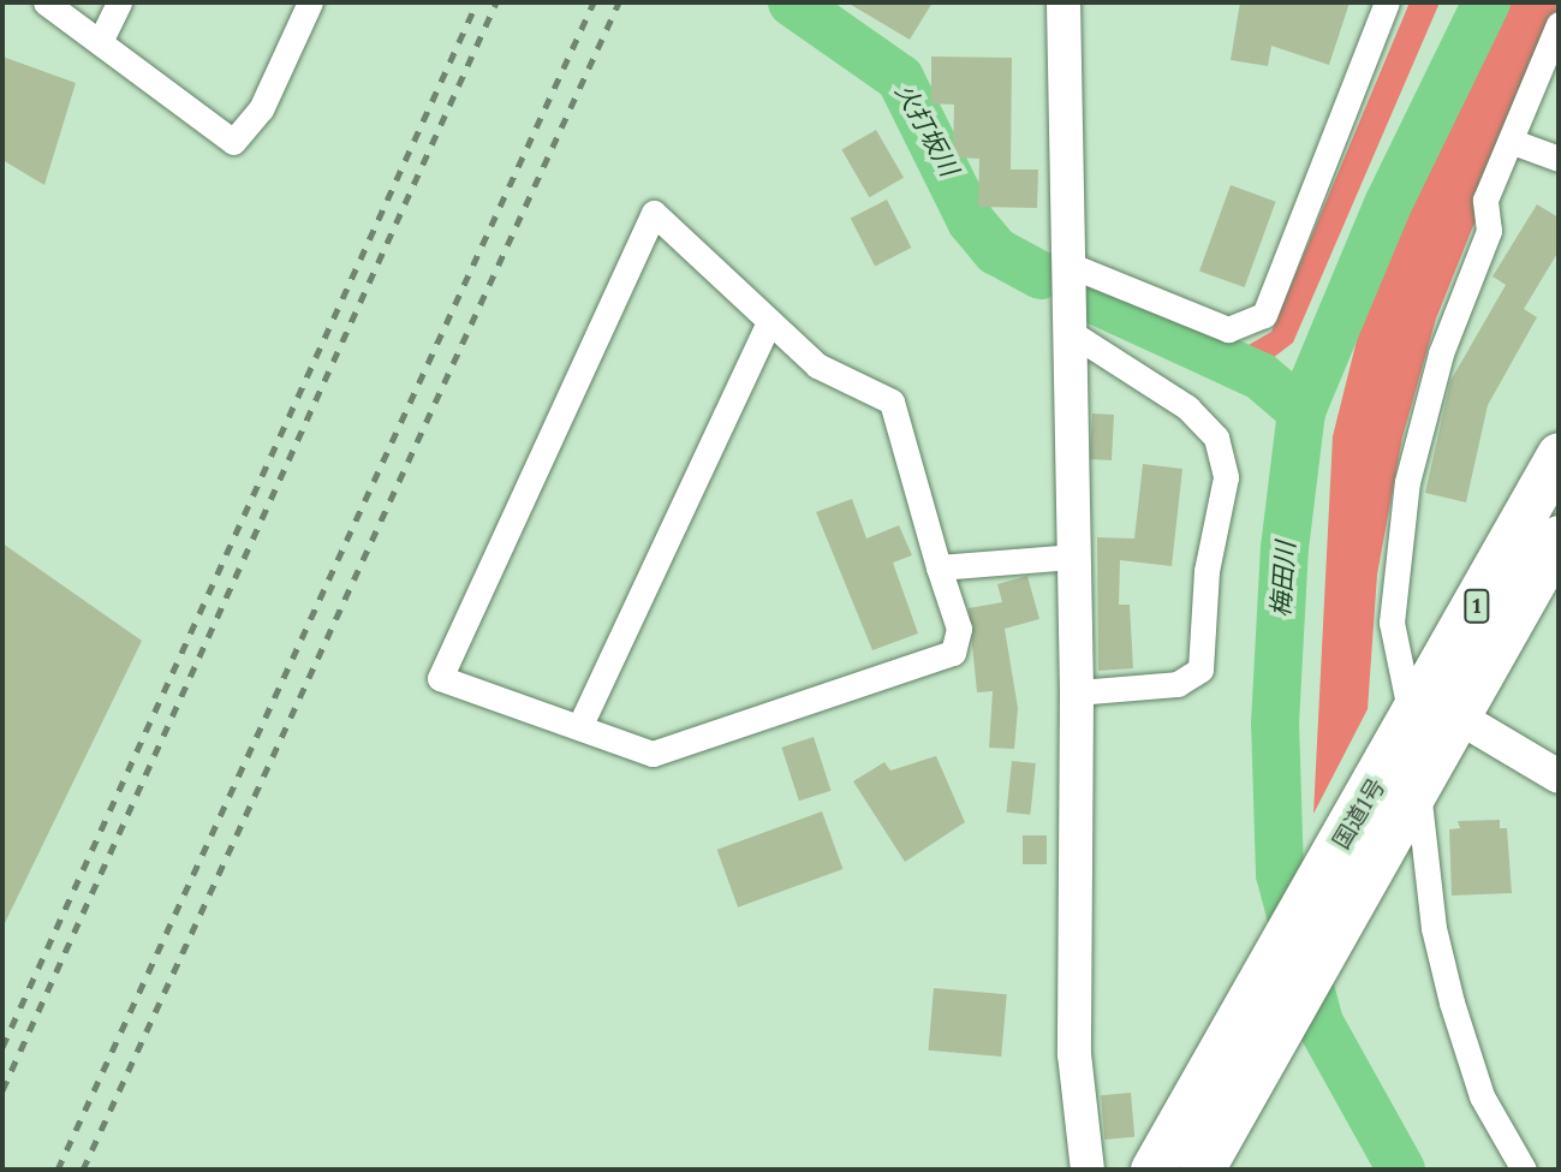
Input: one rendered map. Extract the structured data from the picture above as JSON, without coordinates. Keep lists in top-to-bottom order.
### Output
{
  "streets": {
    "highway": ["1", "国道1号"]
  },
  "water": ["火打坂川", "梅田川"]
}
